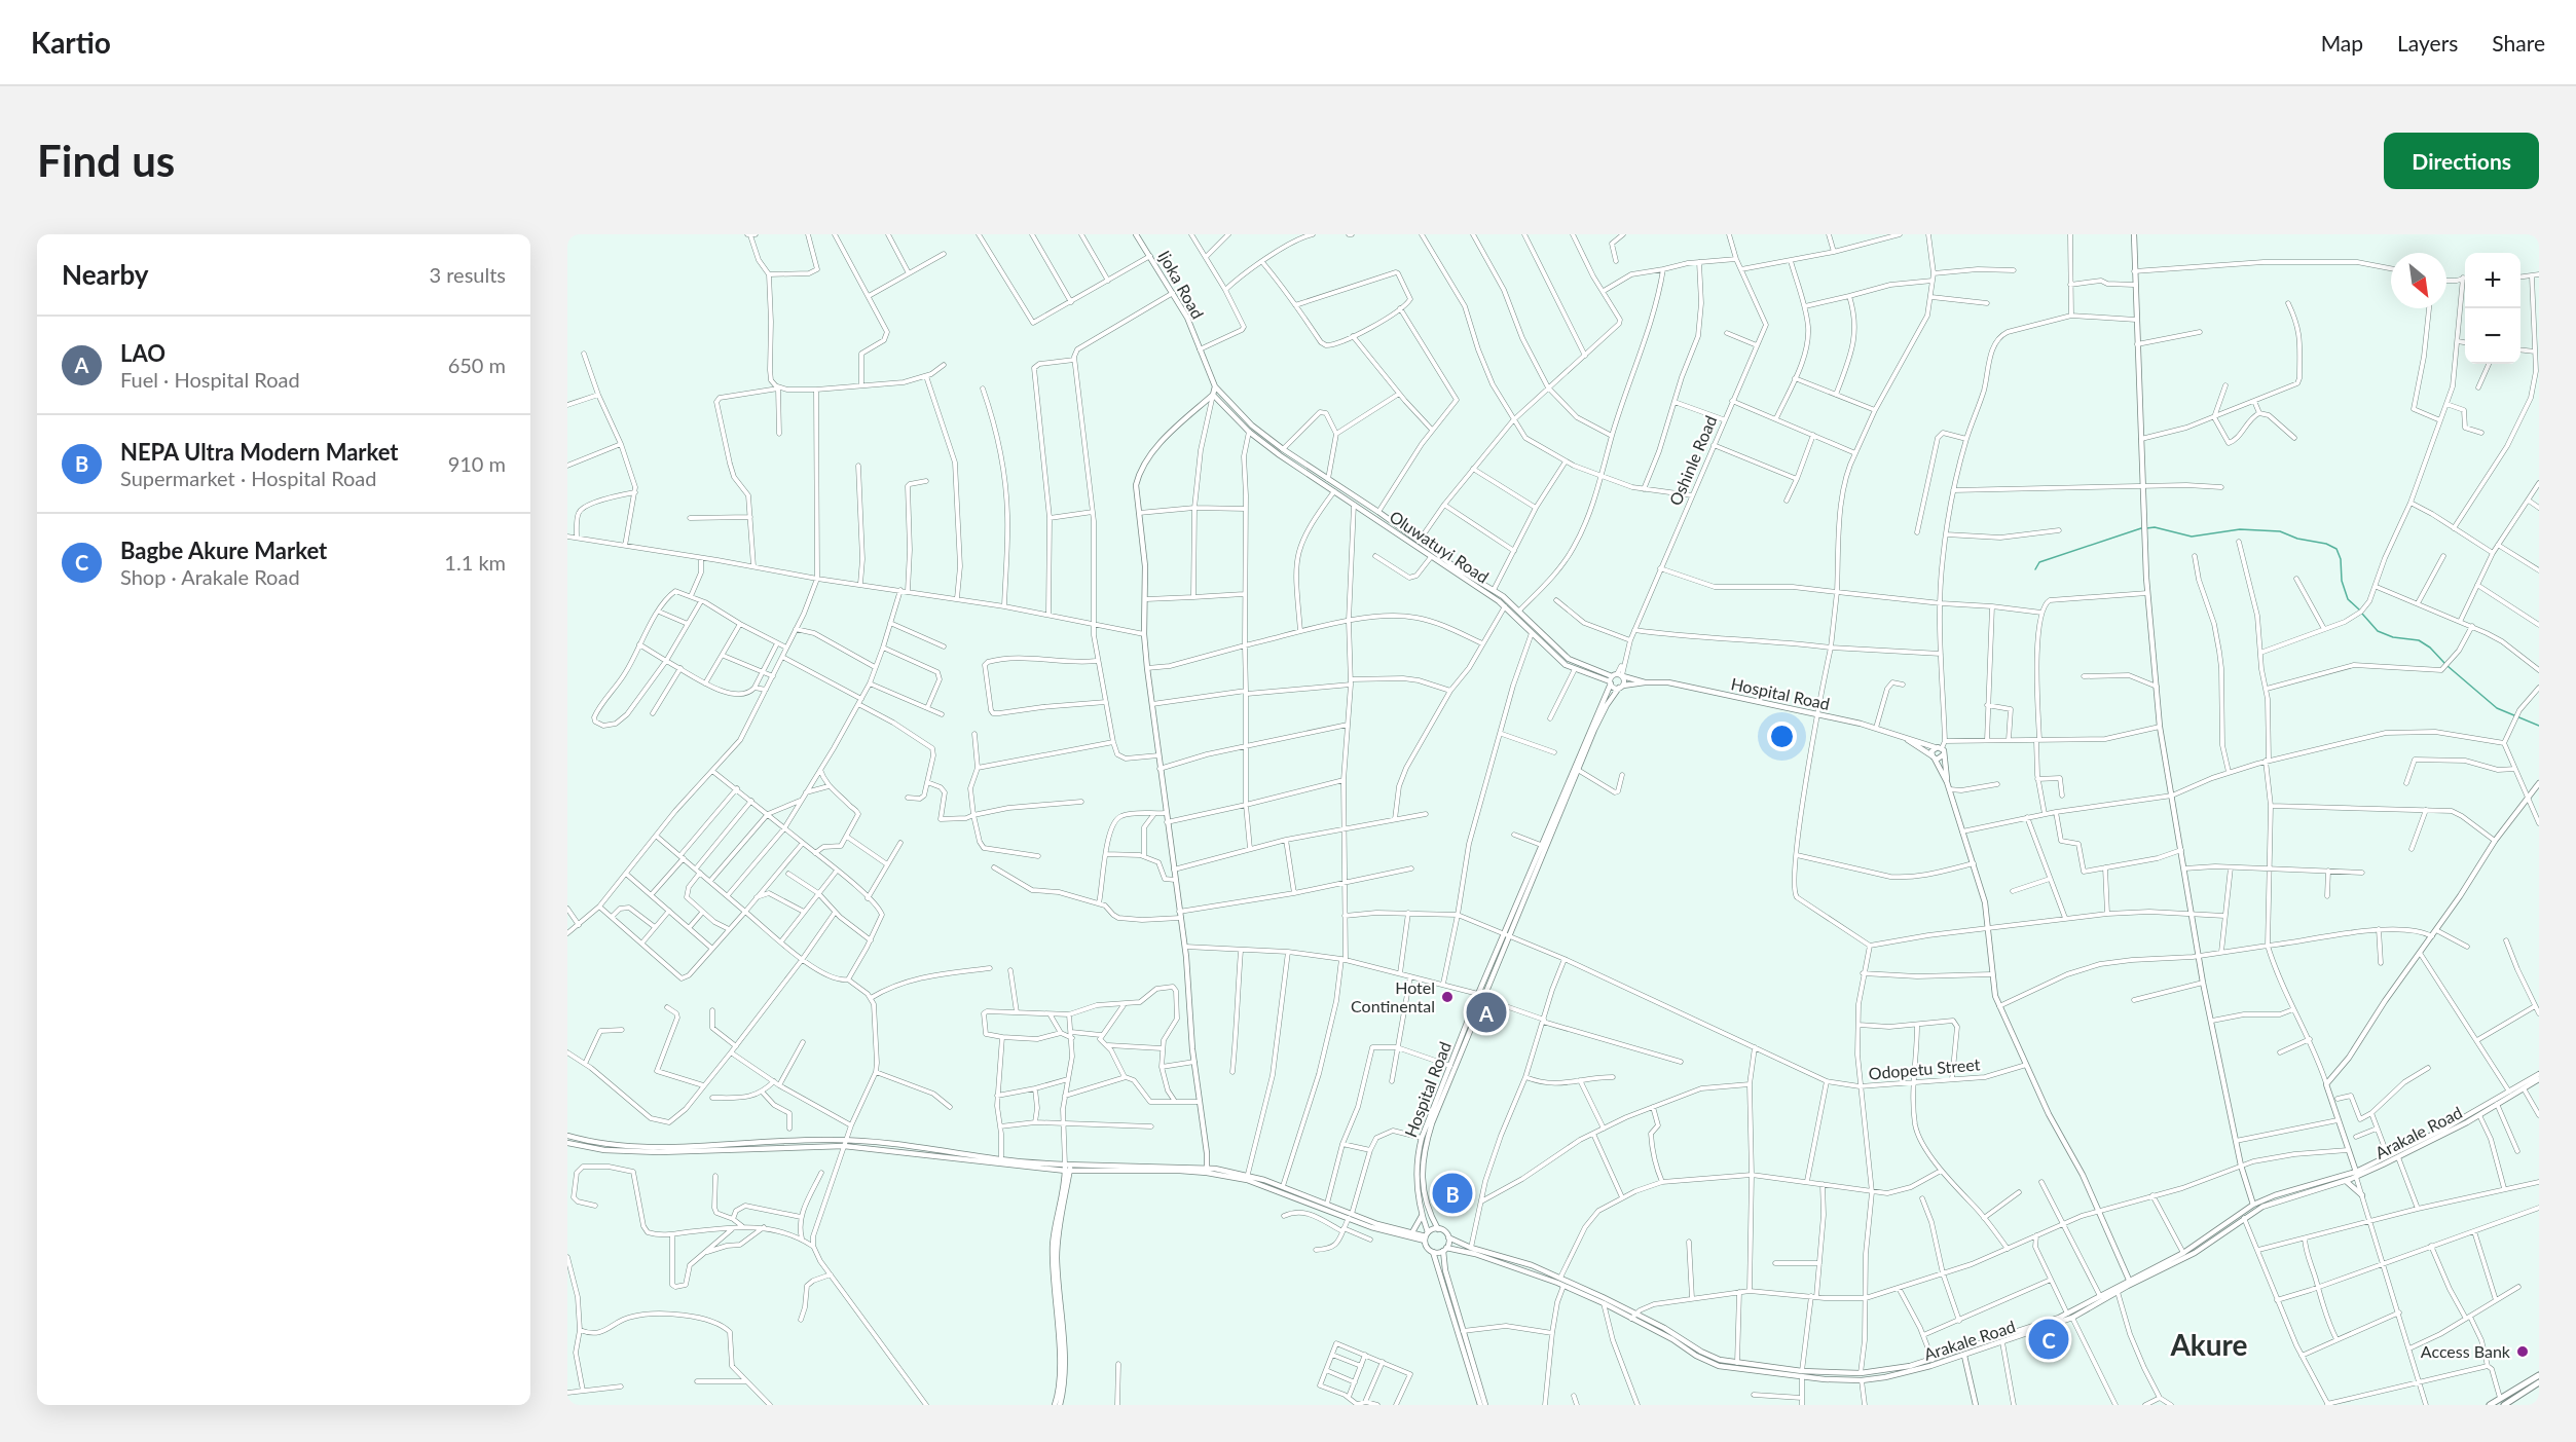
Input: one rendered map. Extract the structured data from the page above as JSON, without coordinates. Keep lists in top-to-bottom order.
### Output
{
  "streets": {
    "street": [
      "Ijoka Road",
      "Oshinle Road",
      "Oluwatuyi Road",
      "Hospital Road",
      "Odopetu Street",
      "Arakale Road"
    ]
  },
  "crossings": [
    ["Hospital Road", "Arakale Road"]
  ],
  "districts": ["Akure"],
  "places": ["Hotel Continental", "Access Bank"],
  "north": "bottom right",
  "page": {
    "header": "Kartio",
    "nav": ["Map", "Layers", "Share"],
    "buttons": "Directions",
    "title": "Find us",
    "heading": ["Nearby", "3 results"],
    "map_buttons": ["+", "−"],
    "list": [
      {
        "mark": "A",
        "name": "LAO",
        "note": "Fuel · Hospital Road",
        "value": "650 m"
      },
      {
        "mark": "B",
        "name": "NEPA Ultra Modern Market",
        "note": "Supermarket · Hospital Road",
        "value": "910 m"
      },
      {
        "mark": "C",
        "name": "Bagbe Akure Market",
        "note": "Shop · Arakale Road",
        "value": "1.1 km"
      }
    ],
    "pins": ["A", "B", "C"]
  }
}
